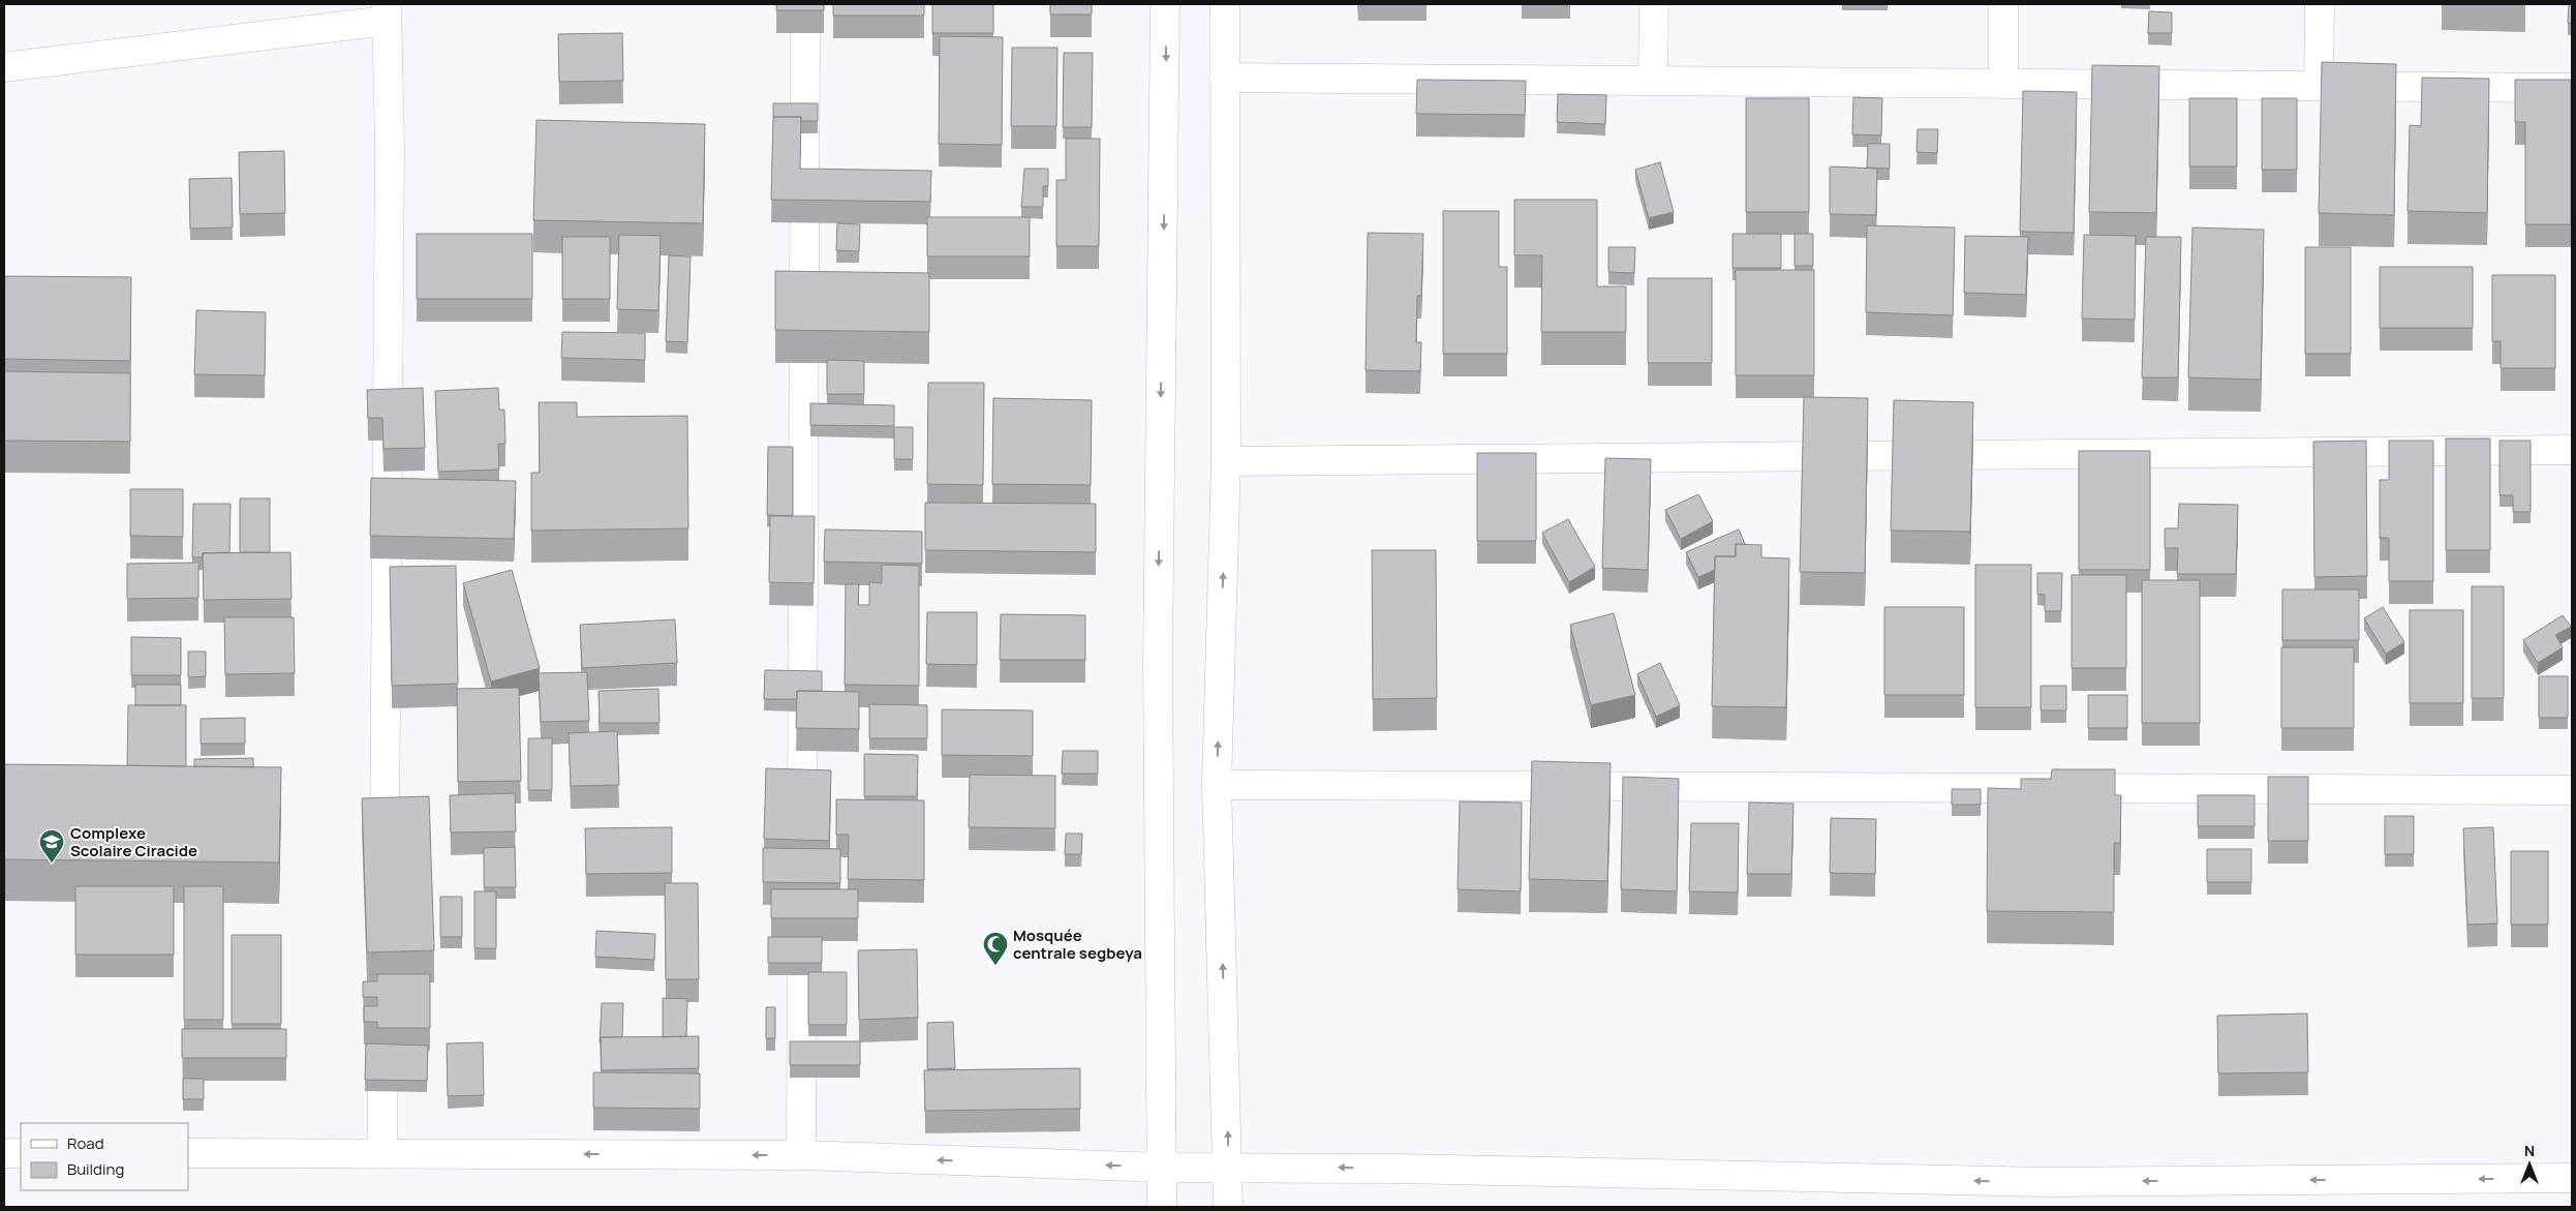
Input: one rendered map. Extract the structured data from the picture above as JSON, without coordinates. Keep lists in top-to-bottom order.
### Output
{
  "places": {
    "school or university": ["Complexe Scolaire Ciracide"],
    "mosque": ["Mosquée centrale segbeya"]
  },
  "legend": ["Road", "Building"],
  "north": "top"
}
